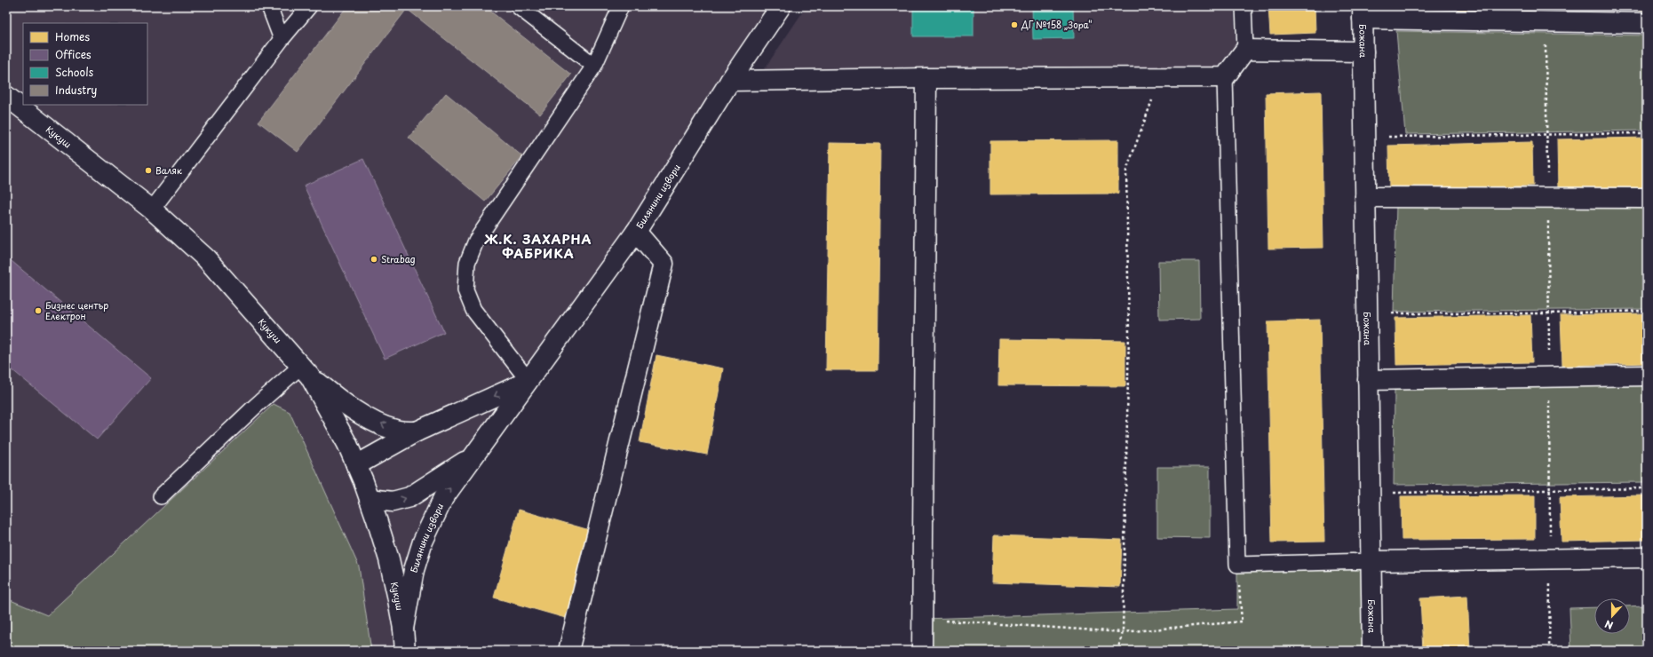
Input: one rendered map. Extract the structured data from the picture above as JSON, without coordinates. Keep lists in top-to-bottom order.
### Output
{
  "streets": {
    "street": ["Божана", "Кукуш", "Билянини извори"]
  },
  "crossings": [
    ["Кукуш", "Билянини извори"]
  ],
  "districts": ["Ж.К. ЗАХАРНА ФАБРИКА"],
  "places": [
    "ДГ №158 „Зора“",
    "Валяк",
    "Strabag",
    "Бизнес център Електрон"
  ],
  "legend": [
    "Homes",
    "Offices",
    "Schools",
    "Industry"
  ],
  "north": "bottom"
}
